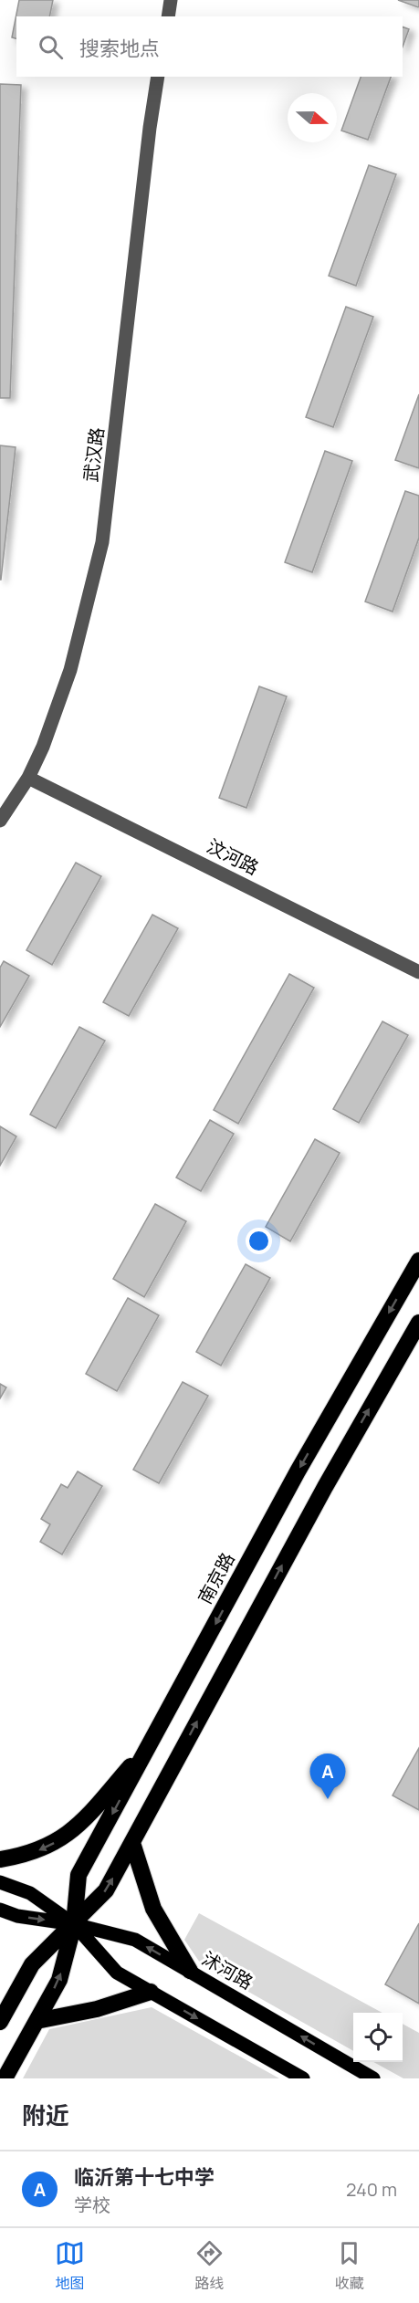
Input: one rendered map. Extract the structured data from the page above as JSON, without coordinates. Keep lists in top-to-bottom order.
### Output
{
  "streets": {
    "highway": ["南京路"],
    "main road": ["沭河路"],
    "street": ["武汉路", "汶河路"]
  },
  "crossings": [
    ["武汉路", "汶河路"],
    ["南京路", "沭河路"]
  ],
  "north": "right",
  "page": {
    "search": "搜索地点",
    "pins": "A",
    "heading": "附近",
    "list": [
      {
        "mark": "A",
        "name": "临沂第十七中学",
        "note": "学校",
        "value": "240 m"
      }
    ],
    "nav": ["地图", "路线", "收藏"]
  }
}
